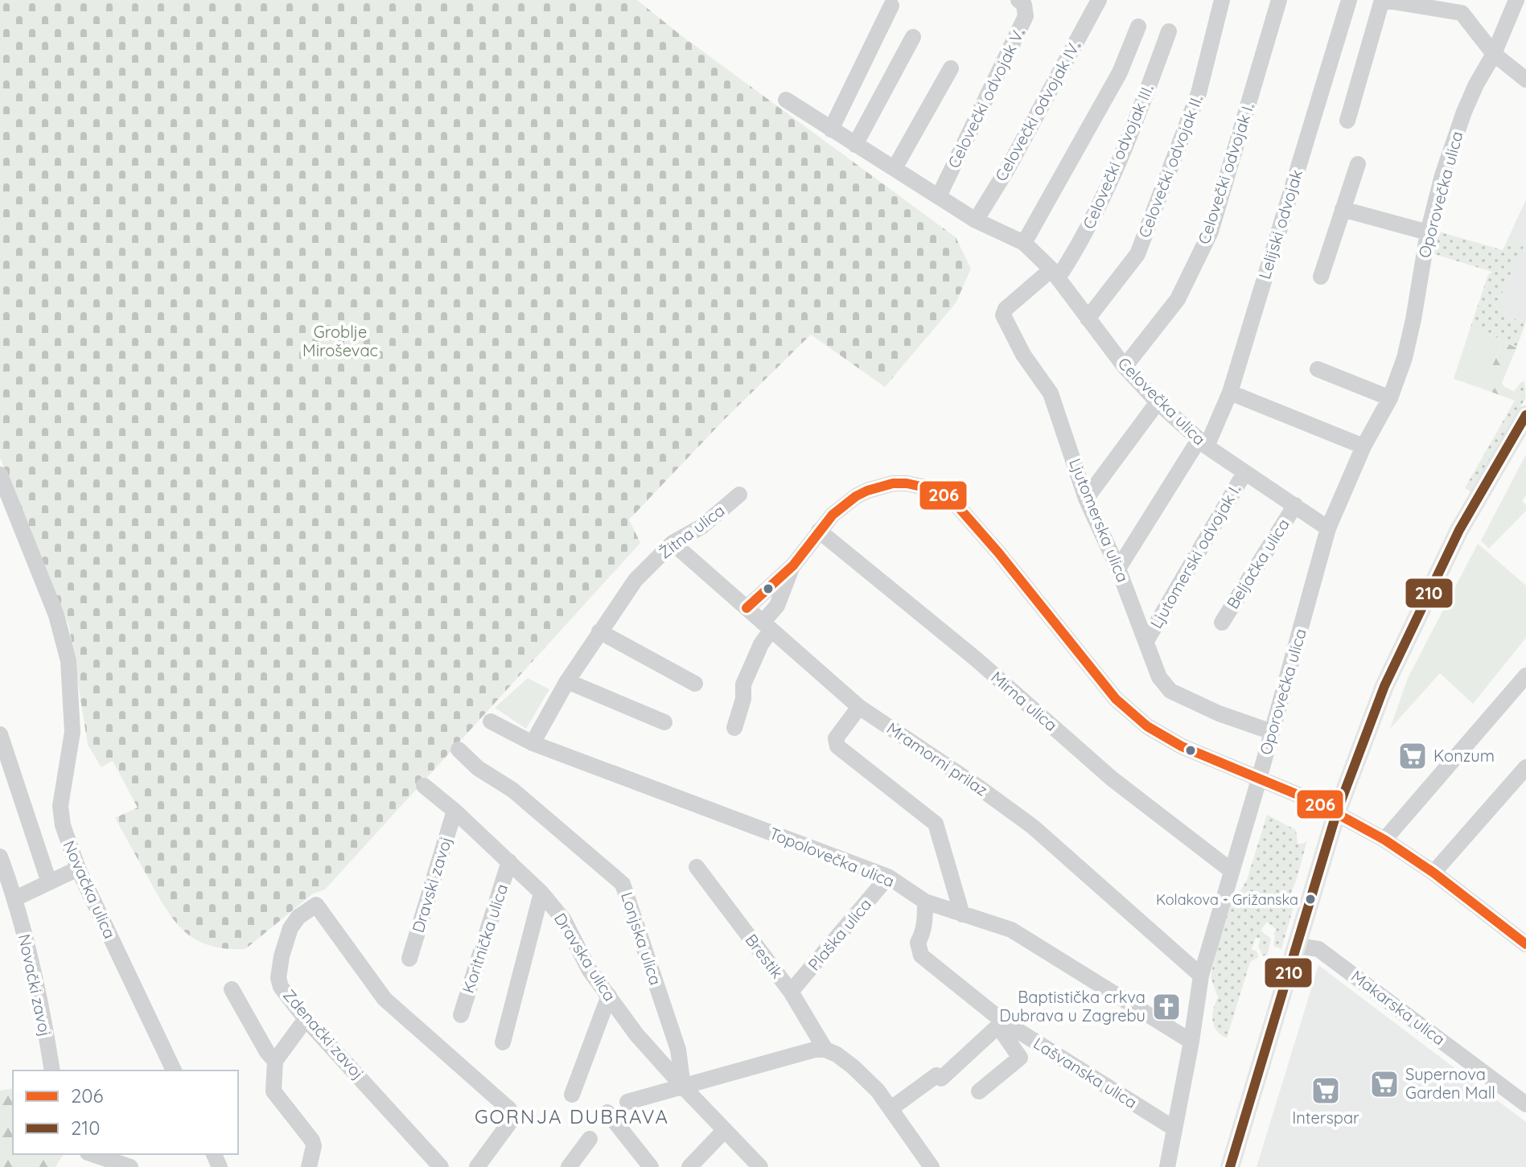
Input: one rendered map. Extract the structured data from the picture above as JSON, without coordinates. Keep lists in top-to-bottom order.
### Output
{
  "streets": {
    "street": [
      "Celovečki odvojak V.",
      "Celovečki odvojak IV.",
      "Celovečki odvojak III.",
      "Celovečki odvojak II.",
      "Celovečki odvojak I.",
      "Oporovečka ulica",
      "Lelijski odvojak",
      "Celovečka ulica",
      "Ljutomerska ulica",
      "Žitna ulica",
      "Ljutomerski odvojak I.",
      "Beljačka ulica",
      "Mirna ulica",
      "Mramorni prilaz",
      "Topolovečka ulica",
      "Dravski zavoj",
      "Novačka ulica",
      "Plaška ulica",
      "Koritnička ulica",
      "Lonjska ulica",
      "Brestik",
      "Dravska ulica",
      "Novački zavoj",
      "Makarska ulica",
      "Zdenački zavoj",
      "Lašvanska ulica"
    ]
  },
  "crossings": [
    ["Celovečki odvojak V.", "Celovečka ulica"],
    ["Celovečki odvojak IV.", "Celovečka ulica"],
    ["Celovečki odvojak III.", "Celovečka ulica"],
    ["Celovečki odvojak III.", "Ljutomerska ulica"],
    ["Celovečki odvojak II.", "Celovečka ulica"],
    ["Celovečki odvojak I.", "Celovečka ulica"],
    ["Oporovečka ulica", "Celovečka ulica"],
    ["Oporovečka ulica", "Ljutomerska ulica"],
    ["Oporovečka ulica", "Mirna ulica"],
    ["Oporovečka ulica", "Mramorni prilaz"],
    ["Oporovečka ulica", "Topolovečka ulica"],
    ["Oporovečka ulica", "Lašvanska ulica"],
    ["Lelijski odvojak", "Celovečka ulica"],
    ["Lelijski odvojak", "Ljutomerska ulica"],
    ["Celovečka ulica", "Ljutomerska ulica"],
    ["Celovečka ulica", "Ljutomerski odvojak I."],
    ["Celovečka ulica", "Beljačka ulica"],
    ["Ljutomerska ulica", "Ljutomerski odvojak I."],
    ["Žitna ulica", "Mramorni prilaz"],
    ["Žitna ulica", "Topolovečka ulica"],
    ["Topolovečka ulica", "Plaška ulica"],
    ["Topolovečka ulica", "Lašvanska ulica"],
    ["Dravski zavoj", "Dravska ulica"],
    ["Plaška ulica", "Brestik"],
    ["Koritnička ulica", "Dravska ulica"],
    ["Lonjska ulica", "Dravska ulica"]
  ],
  "districts": ["GORNJA DUBRAVA"],
  "parks": ["Groblje Miroševac"],
  "places": {
    "supermarket": ["Konzum", "Supernova Garden Mall", "Interspar"],
    "other": ["Kolakova - Grižanska"],
    "church": ["Baptistička crkva Dubrava u Zagrebu"]
  },
  "lines": ["transit line 210", "transit line 206"],
  "legend": ["206", "210"]
}
